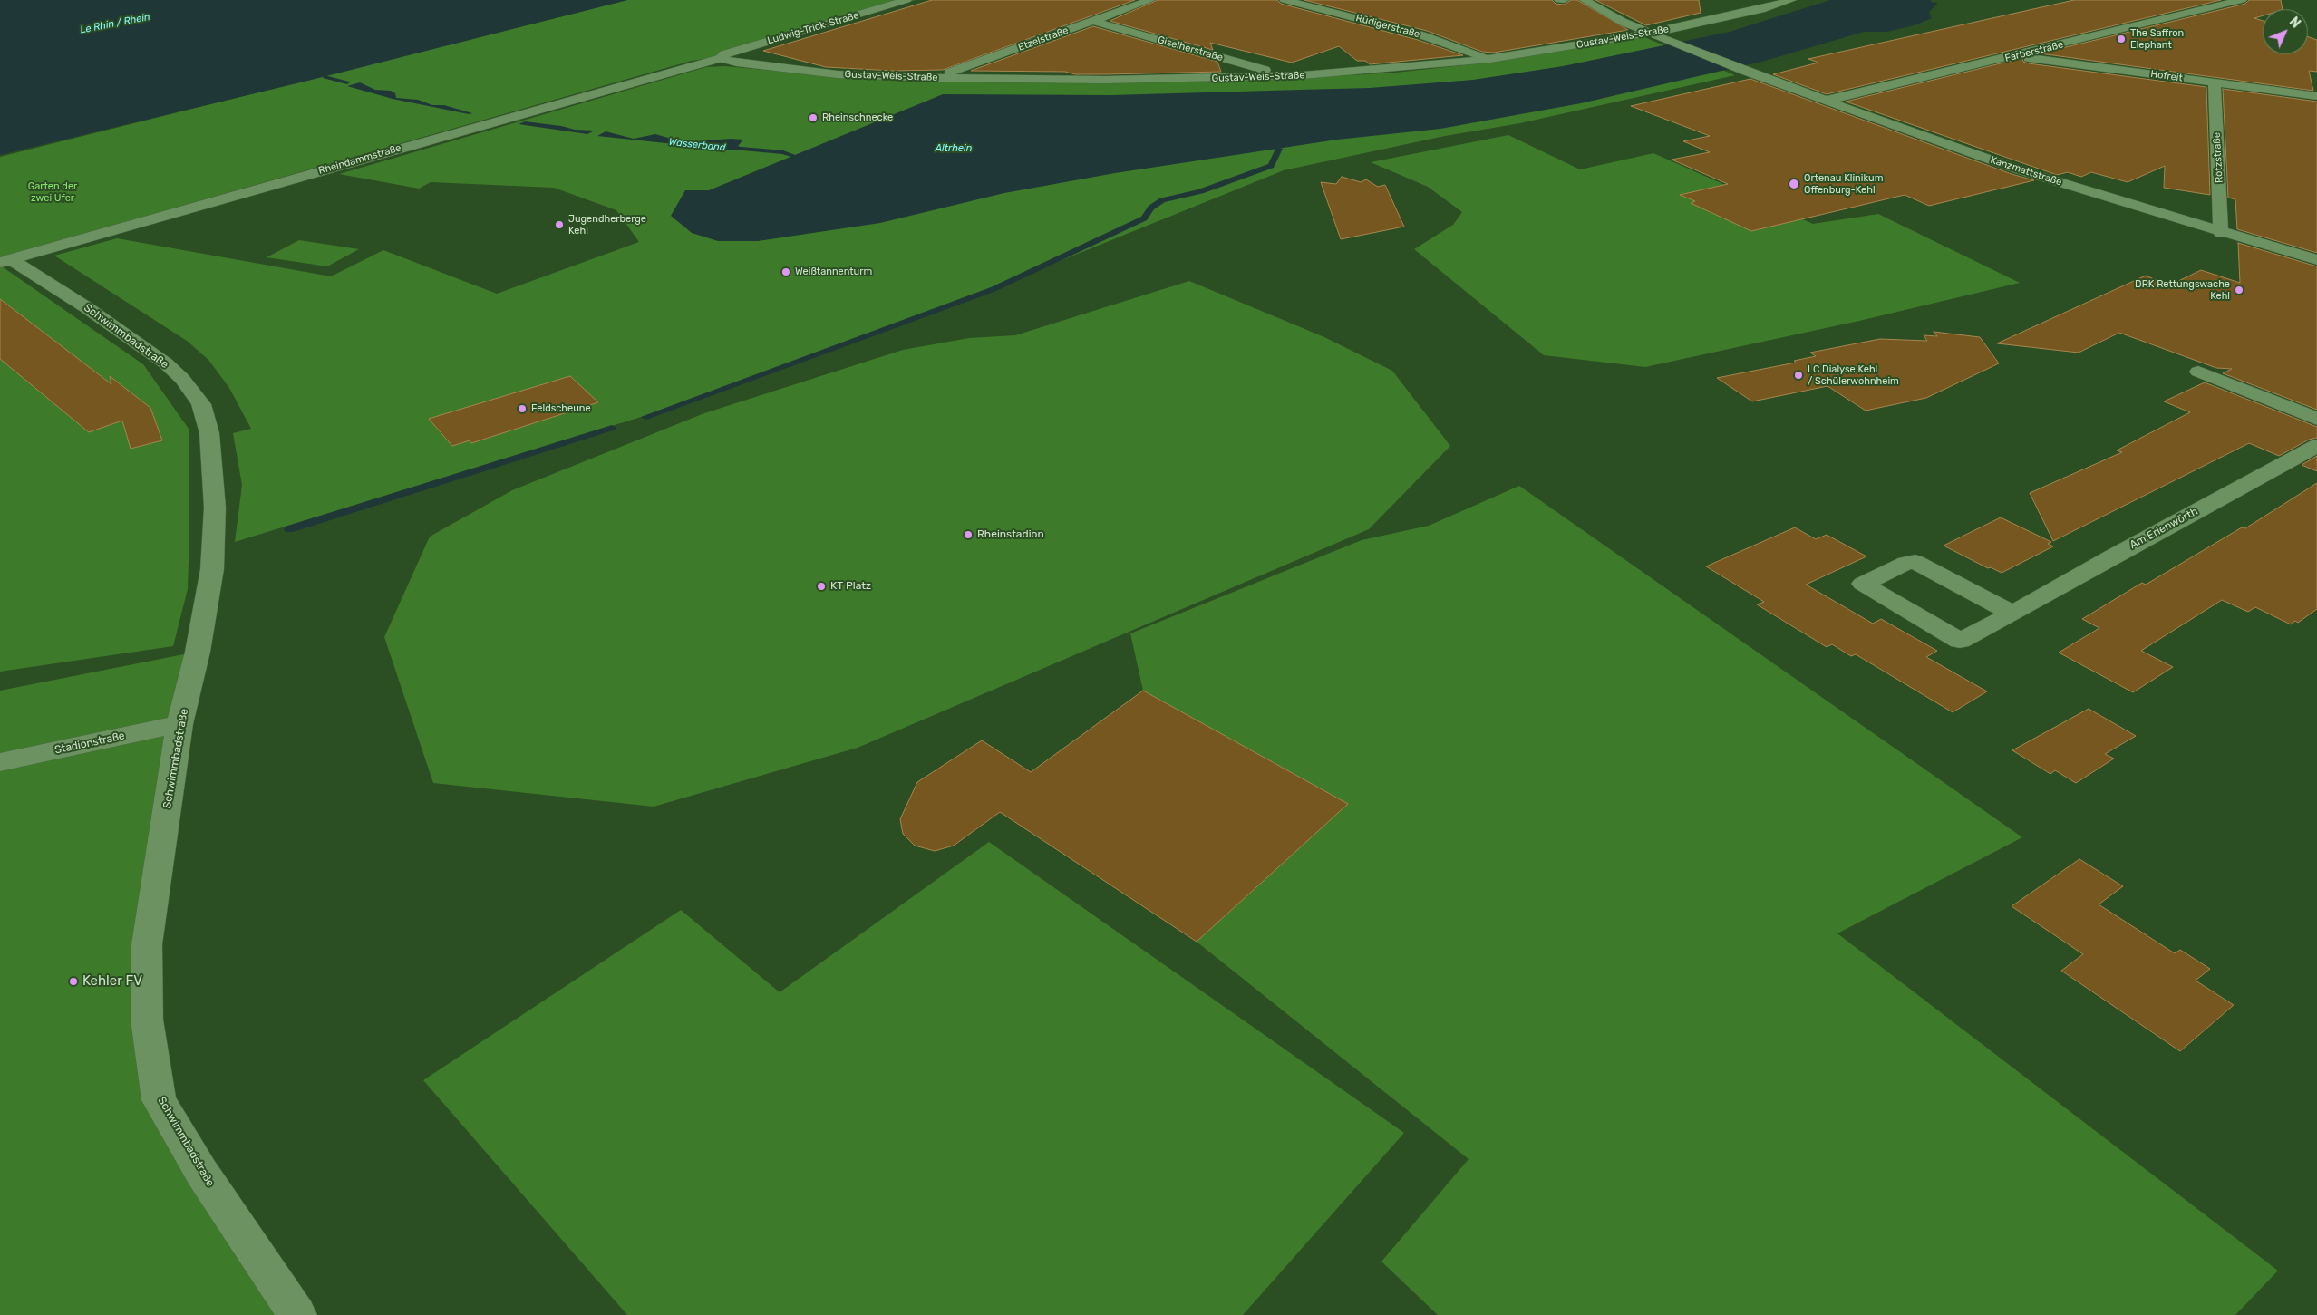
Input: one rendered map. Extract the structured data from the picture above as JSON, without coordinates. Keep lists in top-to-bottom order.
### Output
{
  "streets": {
    "street": [
      "Rüdigerstraße",
      "Ludwig-Trick-Straße",
      "Gustav-Weis-Straße",
      "Etzelstraße",
      "Giselherstraße",
      "Färberstraße",
      "Hofreit",
      "Rötzstraße",
      "Rheindammstraße",
      "Kanzmattstraße",
      "Schwimmbadstraße",
      "Am Erlenwörth",
      "Stadionstraße"
    ]
  },
  "crossings": [
    ["Rüdigerstraße", "Gustav-Weis-Straße"],
    ["Ludwig-Trick-Straße", "Gustav-Weis-Straße"],
    ["Ludwig-Trick-Straße", "Rheindammstraße"],
    ["Gustav-Weis-Straße", "Etzelstraße"],
    ["Gustav-Weis-Straße", "Giselherstraße"],
    ["Gustav-Weis-Straße", "Rheindammstraße"],
    ["Gustav-Weis-Straße", "Kanzmattstraße"],
    ["Etzelstraße", "Giselherstraße"],
    ["Färberstraße", "Hofreit"],
    ["Färberstraße", "Kanzmattstraße"],
    ["Hofreit", "Rötzstraße"],
    ["Rötzstraße", "Kanzmattstraße"],
    ["Rheindammstraße", "Schwimmbadstraße"],
    ["Schwimmbadstraße", "Stadionstraße"]
  ],
  "water": ["Le Rhin / Rhein", "Wasserband", "Altrhein"],
  "parks": ["Garten der zwei Ufer"],
  "places": [
    "The Saffron Elephant",
    "Rheinschnecke",
    "Ortenau Klinikum Offenburg-Kehl",
    "Jugendherberge Kehl",
    "Weißtannenturm",
    "DRK Rettungswache Kehl",
    "LC Dialyse Kehl / Schülerwohnheim",
    "Feldscheune",
    "Rheinstadion",
    "KT Platz",
    "Kehler FV"
  ],
  "north": "top right"
}
